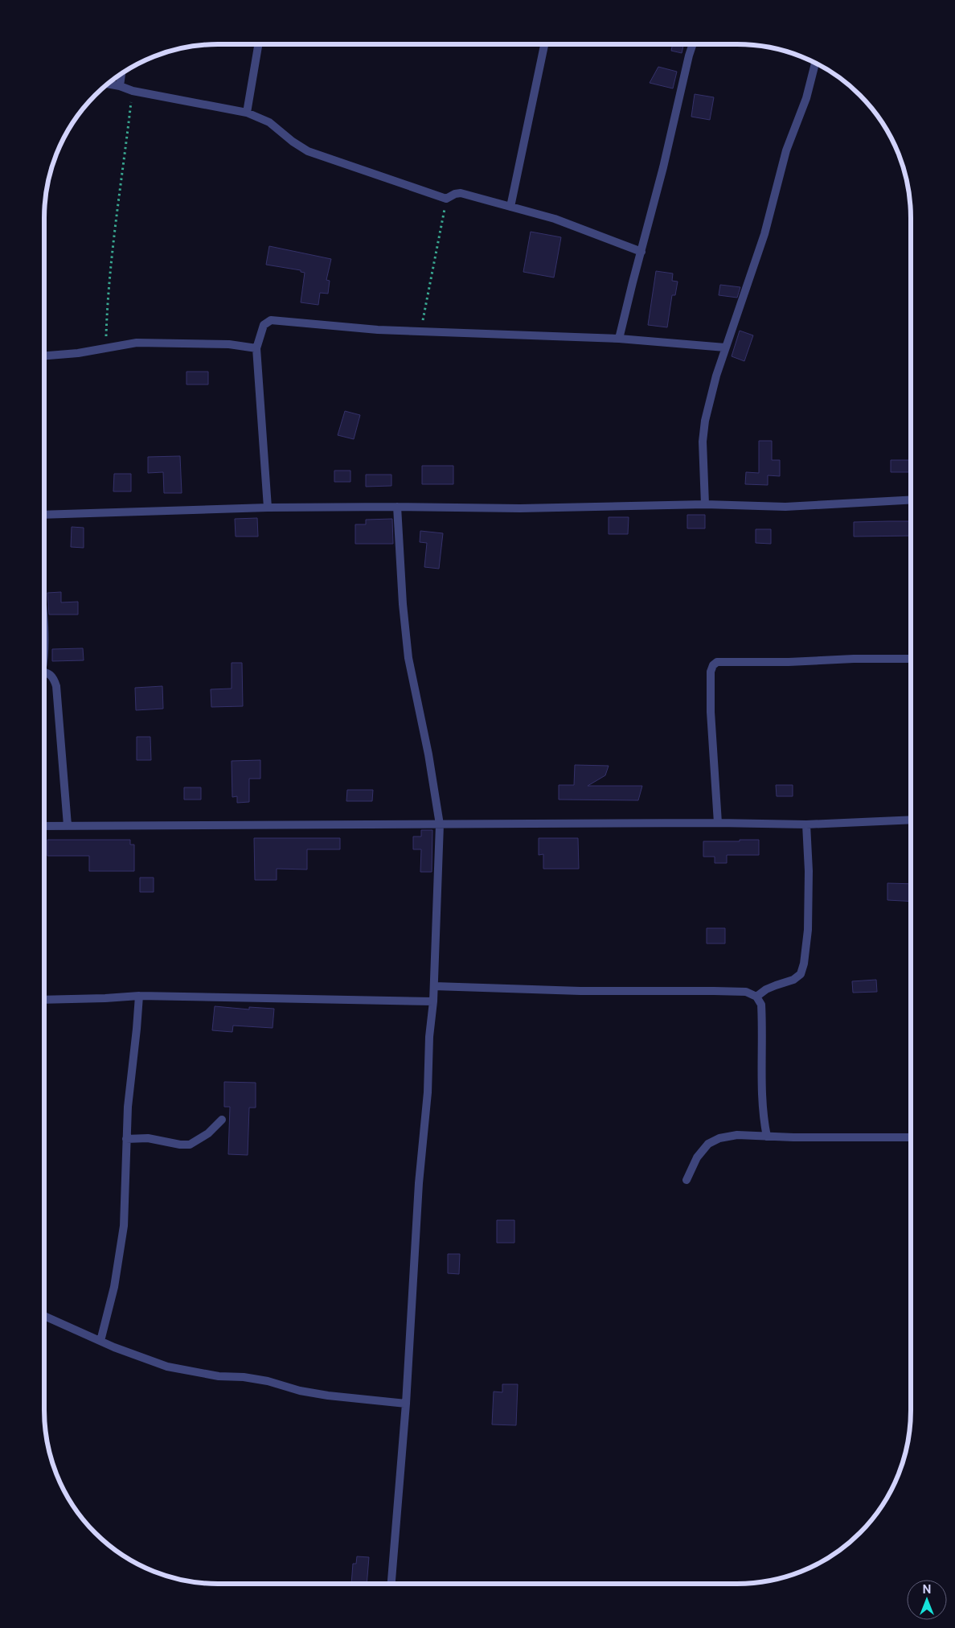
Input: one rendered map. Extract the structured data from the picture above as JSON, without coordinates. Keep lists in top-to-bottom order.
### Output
{
  "north": "top"
}
